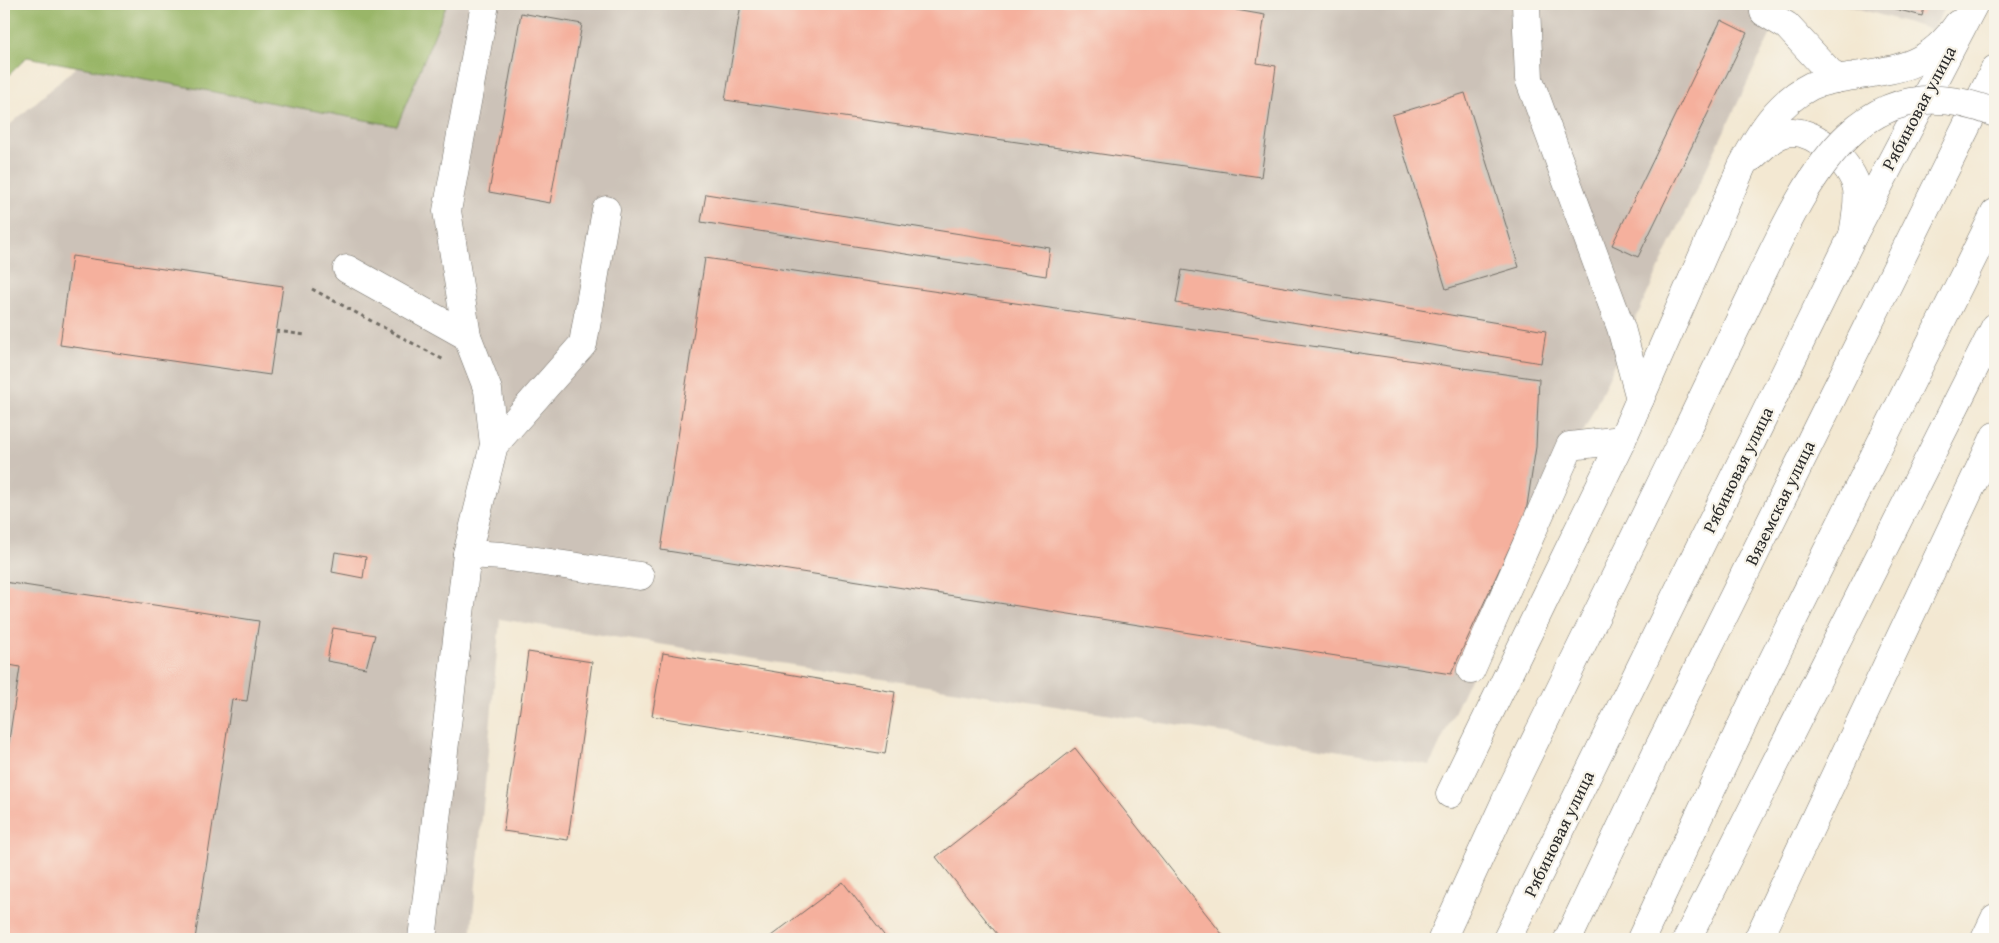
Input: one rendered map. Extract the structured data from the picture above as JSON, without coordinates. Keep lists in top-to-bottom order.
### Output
{
  "streets": {
    "main road": ["Рябиновая улица", "Вяземская улица"]
  }
}
